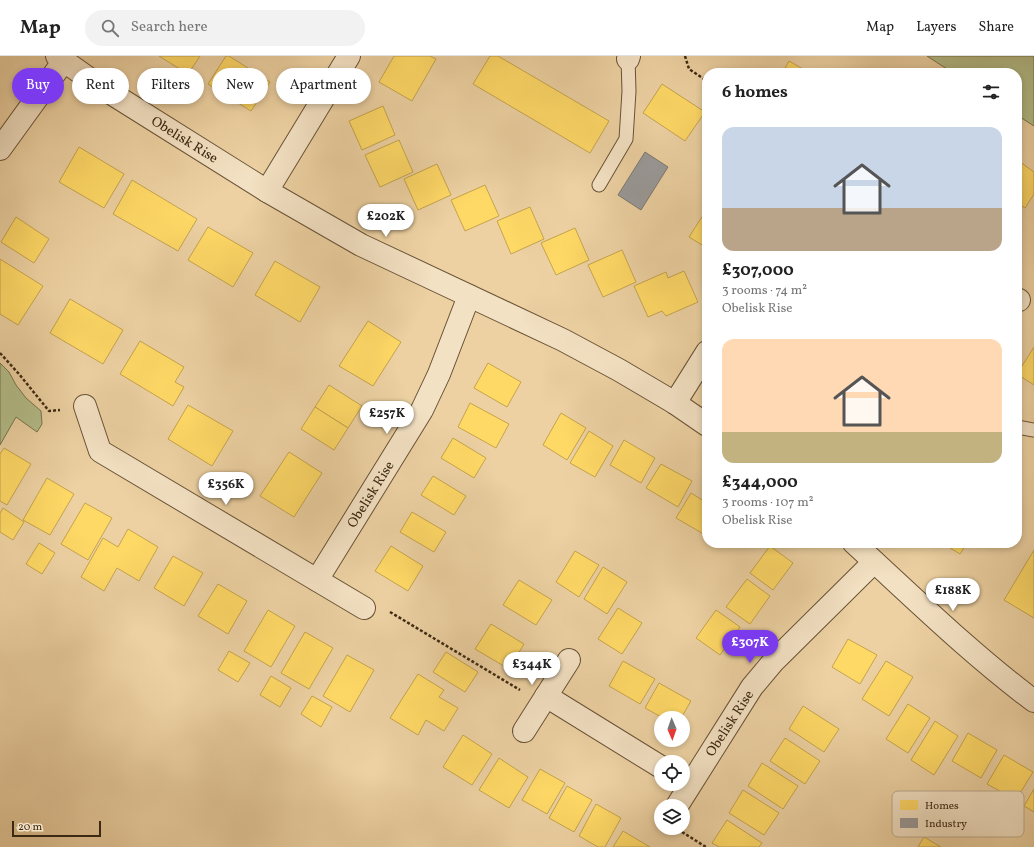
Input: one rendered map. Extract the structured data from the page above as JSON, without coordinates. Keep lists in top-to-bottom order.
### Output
{
  "streets": {
    "street": ["Obelisk Rise"]
  },
  "legend": ["Homes", "Industry"],
  "scale_bar": "20 m",
  "north": "bottom",
  "page": {
    "header": "Map",
    "search": "Search here",
    "nav": ["Map", "Layers", "Share"],
    "chip": [
      "Buy",
      "Rent",
      "Filters",
      "New",
      "Apartment"
    ],
    "heading": "6 homes",
    "list": [
      {
        "name": "£307,000",
        "note": "3 rooms · 74 m² · Obelisk Rise"
      },
      {
        "name": "£344,000",
        "note": "3 rooms · 107 m² · Obelisk Rise"
      }
    ],
    "price": [
      "£202K",
      "£257K",
      "£356K",
      "£188K",
      "£307K",
      "£344K"
    ],
    "scale": "20 m"
  }
}
